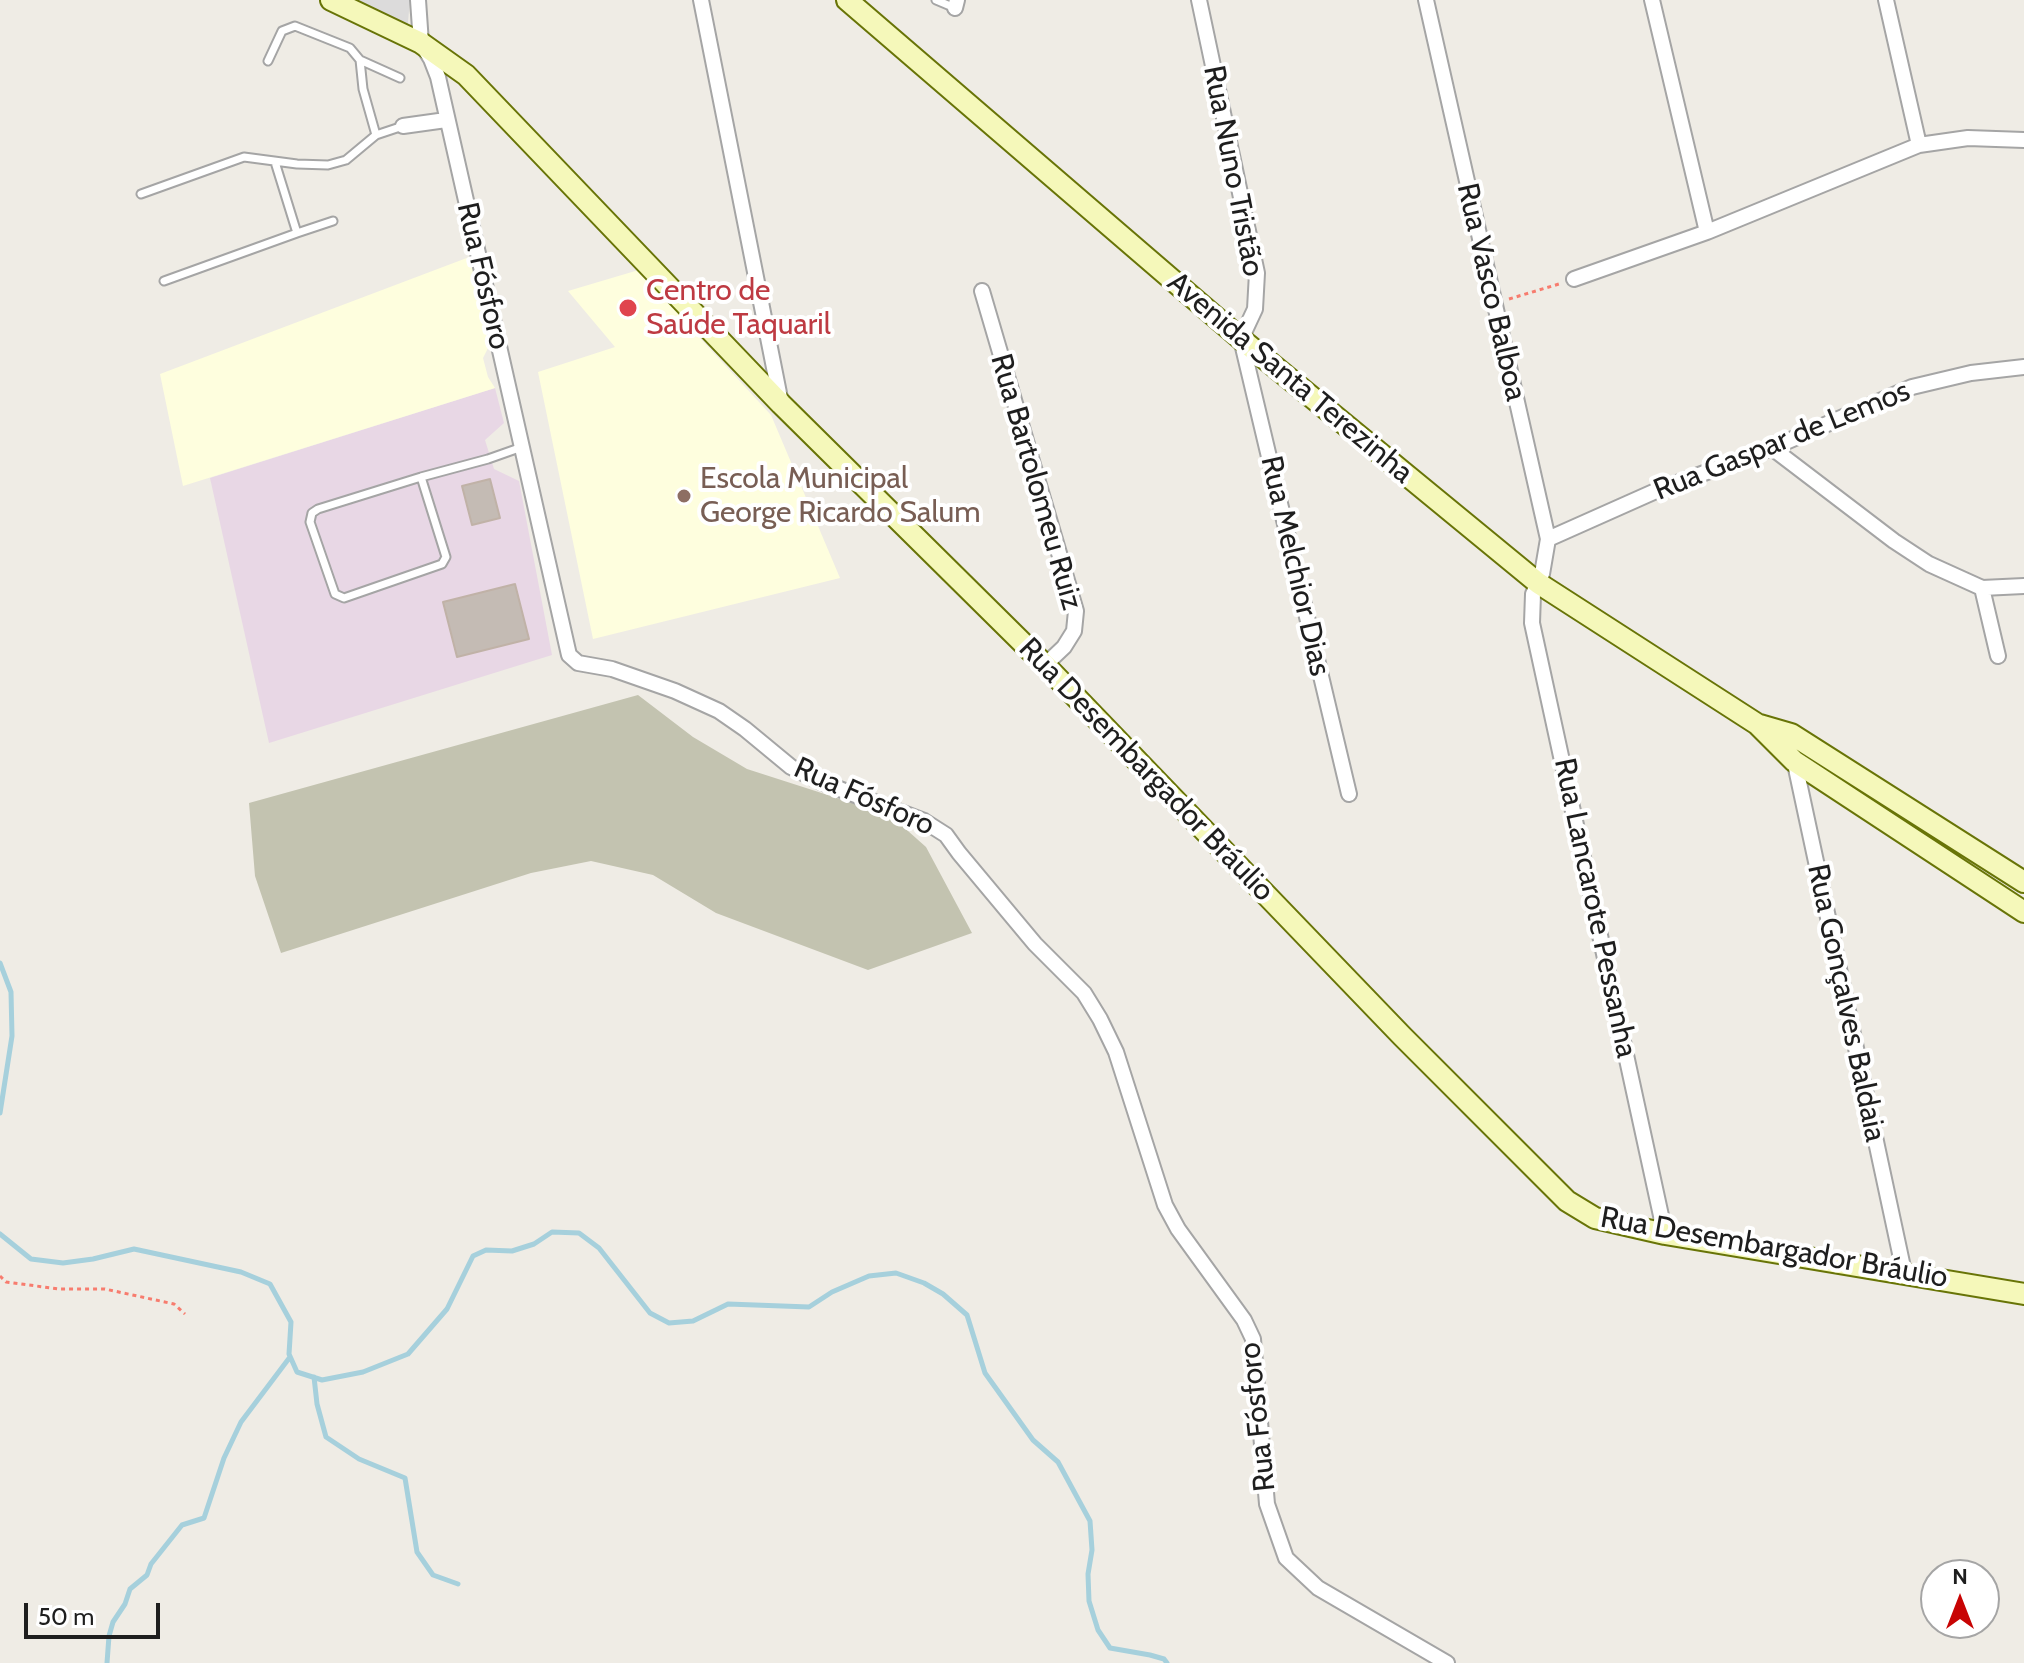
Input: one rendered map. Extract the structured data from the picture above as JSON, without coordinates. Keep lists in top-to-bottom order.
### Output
{
  "streets": {
    "street": [
      "Rua Nuno Tristão",
      "Rua Fósforo",
      "Rua Vasco Balboa",
      "Avenida Santa Terezinha",
      "Rua Gaspar de Lemos",
      "Rua Bartolomeu Ruiz",
      "Rua Melchior Dias",
      "Rua Desembargador Bráulio",
      "Rua Lancarote Pessanha",
      "Rua Gonçalves Baldaia"
    ]
  },
  "crossings": [
    ["Rua Nuno Tristão", "Avenida Santa Terezinha"],
    ["Rua Nuno Tristão", "Rua Melchior Dias"],
    ["Rua Fósforo", "Rua Desembargador Bráulio"],
    ["Rua Vasco Balboa", "Avenida Santa Terezinha"],
    ["Rua Vasco Balboa", "Rua Gaspar de Lemos"],
    ["Rua Vasco Balboa", "Rua Lancarote Pessanha"],
    ["Avenida Santa Terezinha", "Rua Melchior Dias"],
    ["Avenida Santa Terezinha", "Rua Lancarote Pessanha"],
    ["Avenida Santa Terezinha", "Rua Gonçalves Baldaia"],
    ["Rua Bartolomeu Ruiz", "Rua Desembargador Bráulio"],
    ["Rua Desembargador Bráulio", "Rua Lancarote Pessanha"],
    ["Rua Desembargador Bráulio", "Rua Gonçalves Baldaia"]
  ],
  "places": ["Centro de Saúde Taquaril", "Escola Municipal George Ricardo Salum"],
  "scale_bar": "50 m",
  "north": "top"
}
